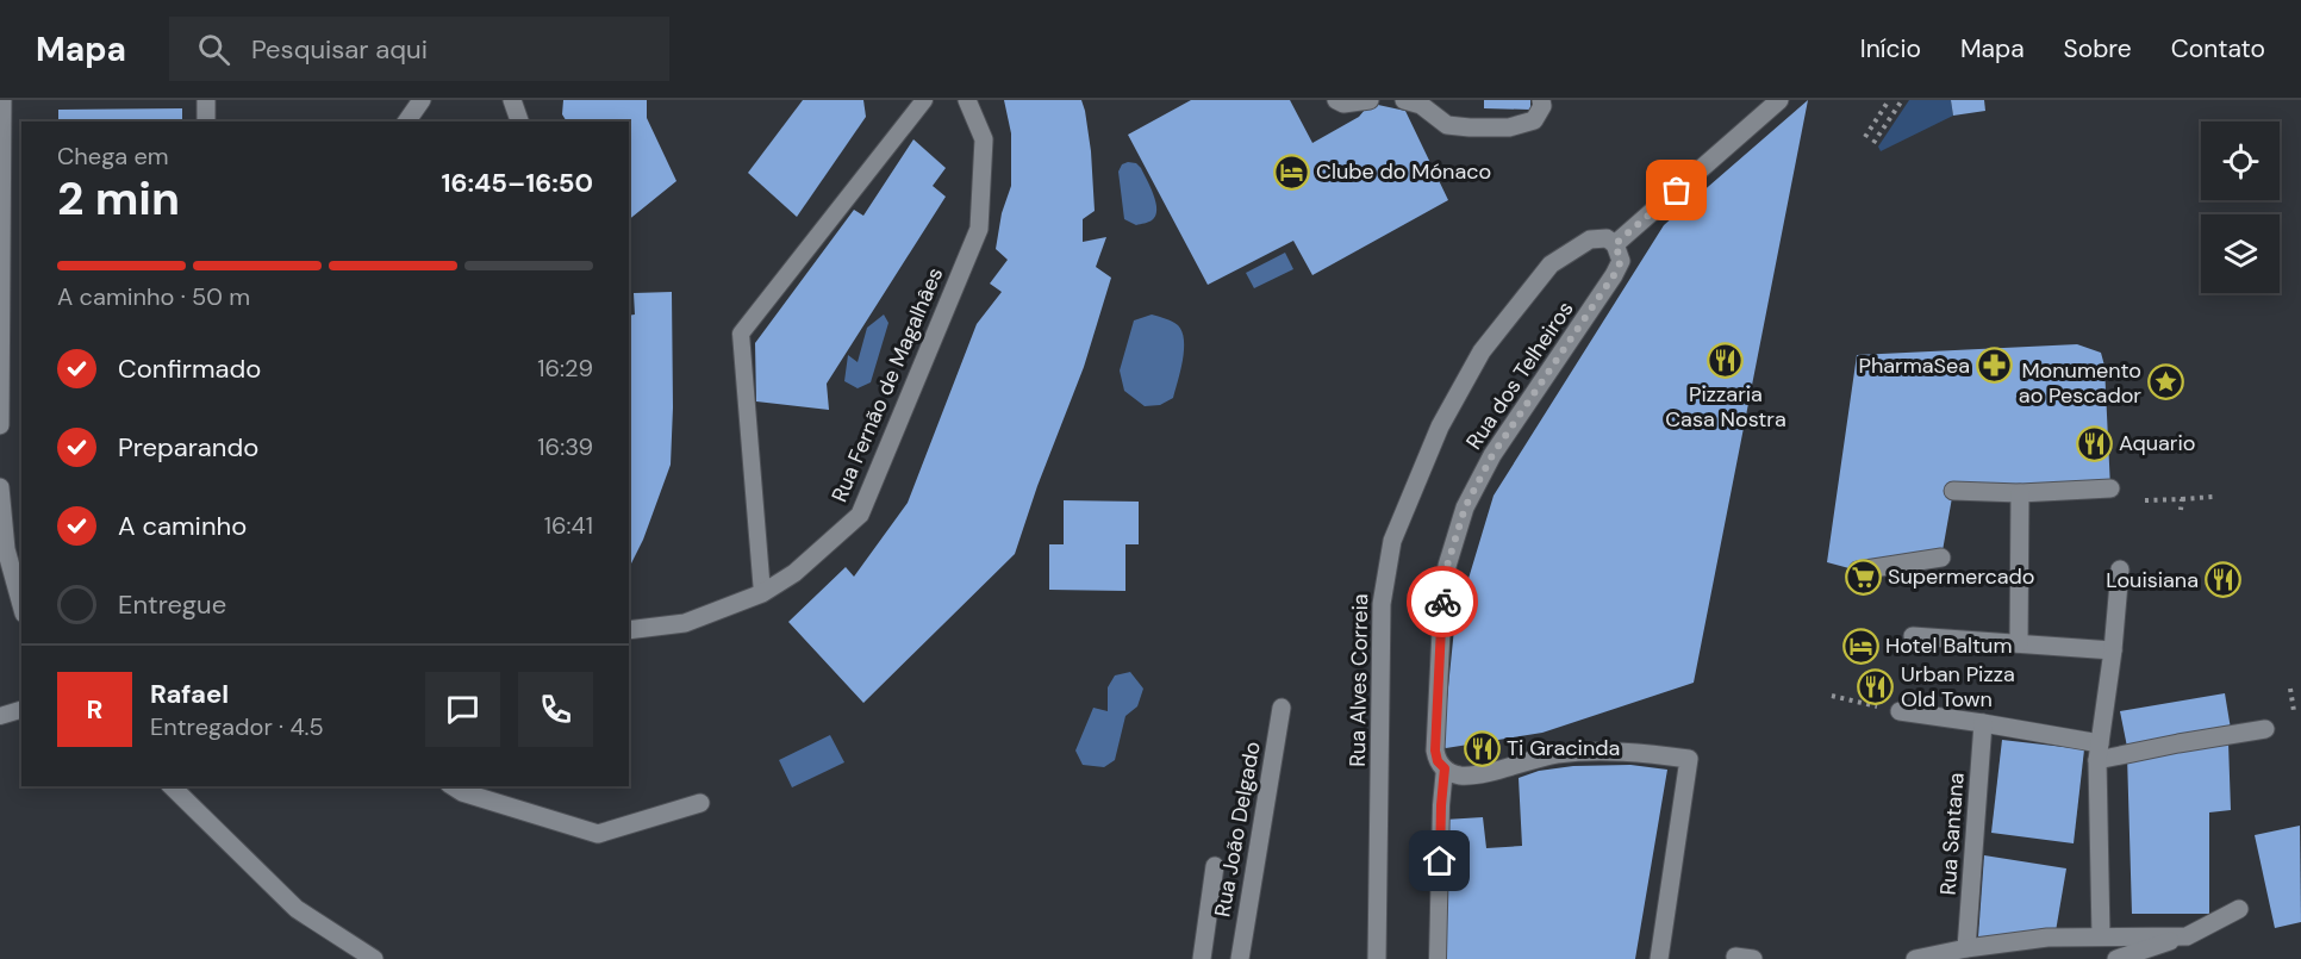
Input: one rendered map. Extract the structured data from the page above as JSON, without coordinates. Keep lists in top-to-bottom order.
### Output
{
  "streets": {
    "street": [
      "Rua dos Telheiros",
      "Rua Fernão de Magalhâes",
      "Rua Alves Correia",
      "Rua João Delgado",
      "Rua Santana"
    ]
  },
  "crossings": [
    ["Rua dos Telheiros", "Rua Alves Correia"]
  ],
  "places": {
    "hotel": ["Clube do Mónaco", "Hotel Baltum"],
    "restaurant": [
      "Pizzaria Casa Nostra",
      "Aquario",
      "Louisiana",
      "Urban Pizza Old Town",
      "Ti Gracinda"
    ],
    "pharmacy": ["PharmaSea"],
    "place": ["Monumento ao Pescador"],
    "supermarket": ["Supermercado"]
  },
  "page": {
    "header": "Mapa",
    "search": "Pesquisar aqui",
    "nav": [
      "Início",
      "Mapa",
      "Sobre",
      "Contato"
    ],
    "heading": ["2 min", "Chega em", "16:45–16:50"],
    "panel": ["Rafael", "Entregador · 4.5"],
    "bar": "A caminho · 50 m",
    "list": [
      ["Confirmado", "16:29"],
      ["Preparando", "16:39"],
      ["A caminho", "16:41"],
      "Entregue"
    ],
    "round": "R"
  }
}
